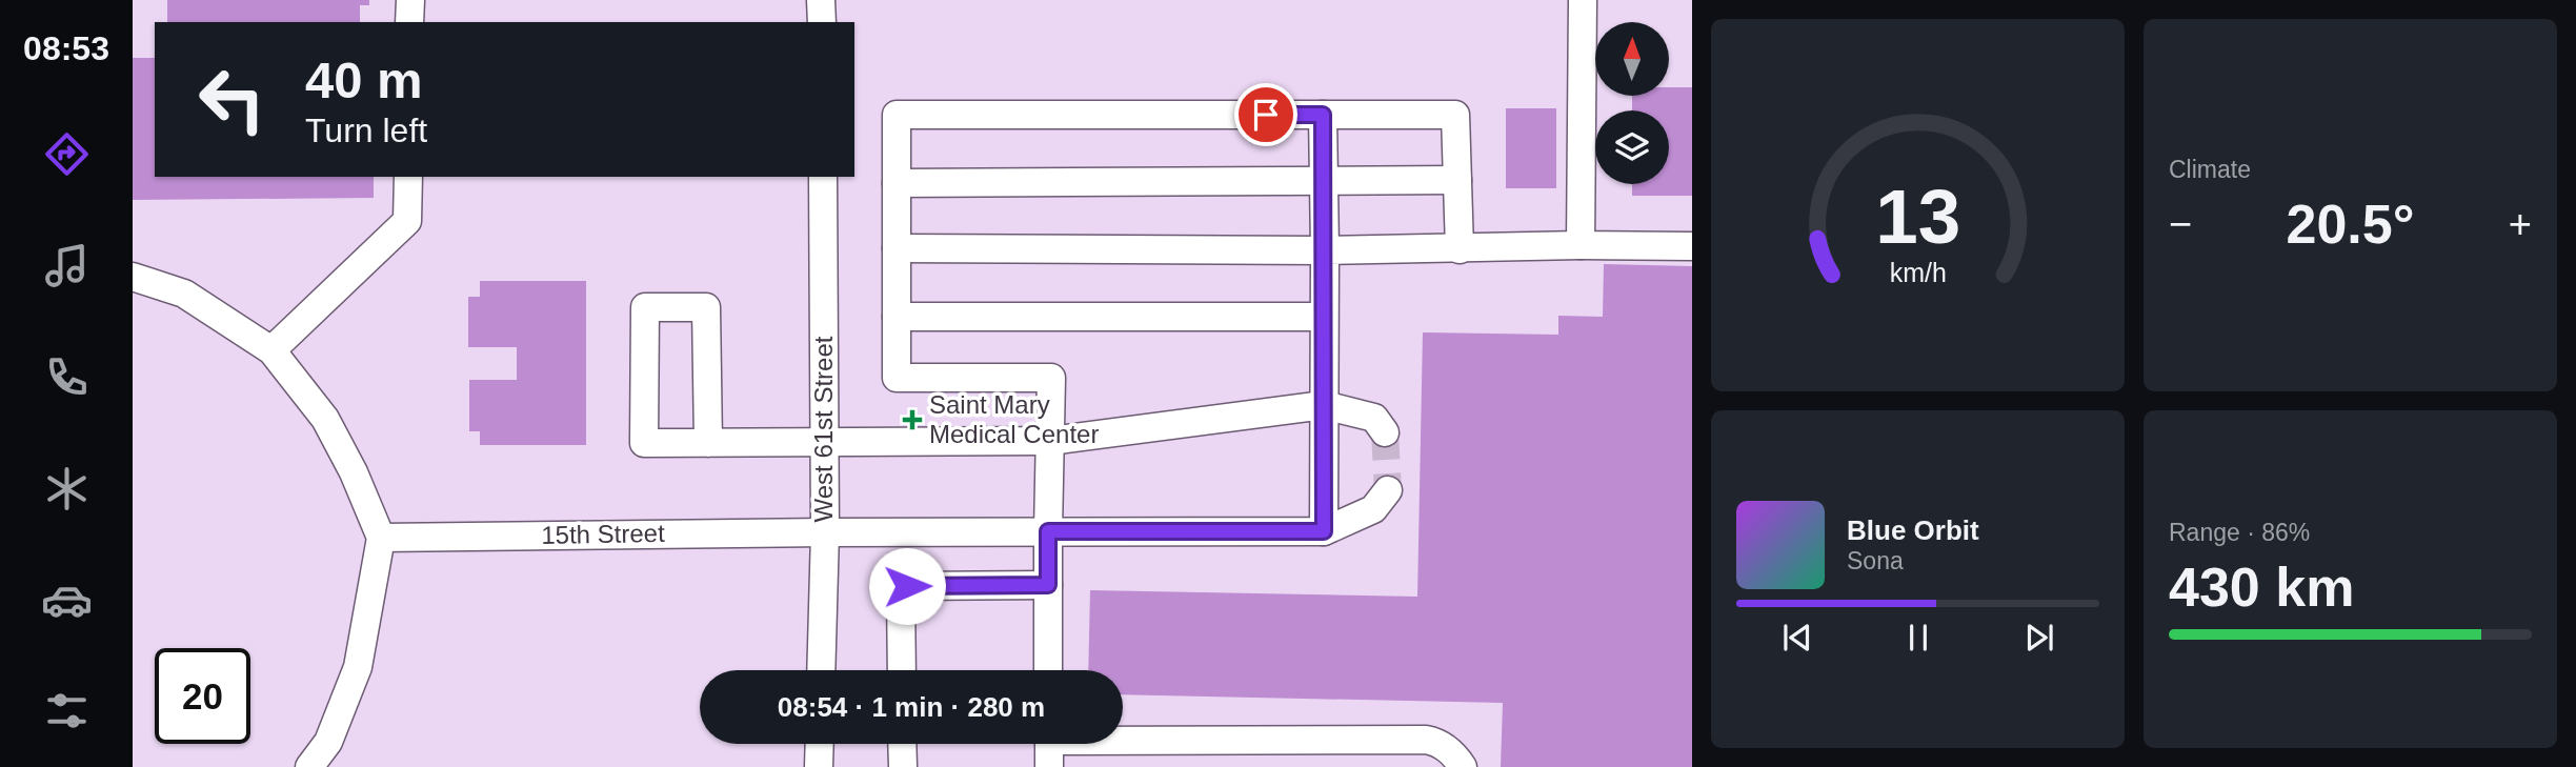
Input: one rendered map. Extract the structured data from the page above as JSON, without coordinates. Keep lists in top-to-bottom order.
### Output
{
  "streets": {
    "street": ["West 61st Street", "15th Street"]
  },
  "crossings": [
    ["West 61st Street", "15th Street"]
  ],
  "places": {
    "health": ["Saint Mary Medical Center"]
  },
  "north": "top",
  "page": {
    "tabs": "08:53",
    "tile": [
      "Climate",
      ["Range · 86%", "430 km"]
    ],
    "turn": ["40 m", "Turn left"],
    "heat": ["−", "20.5°", "+"],
    "song": ["Blue Orbit", "Sona"],
    "limit": "20",
    "trip": "08:54 · 1 min · 280 m",
    "gauge": ["13", "km/h"]
  }
}
